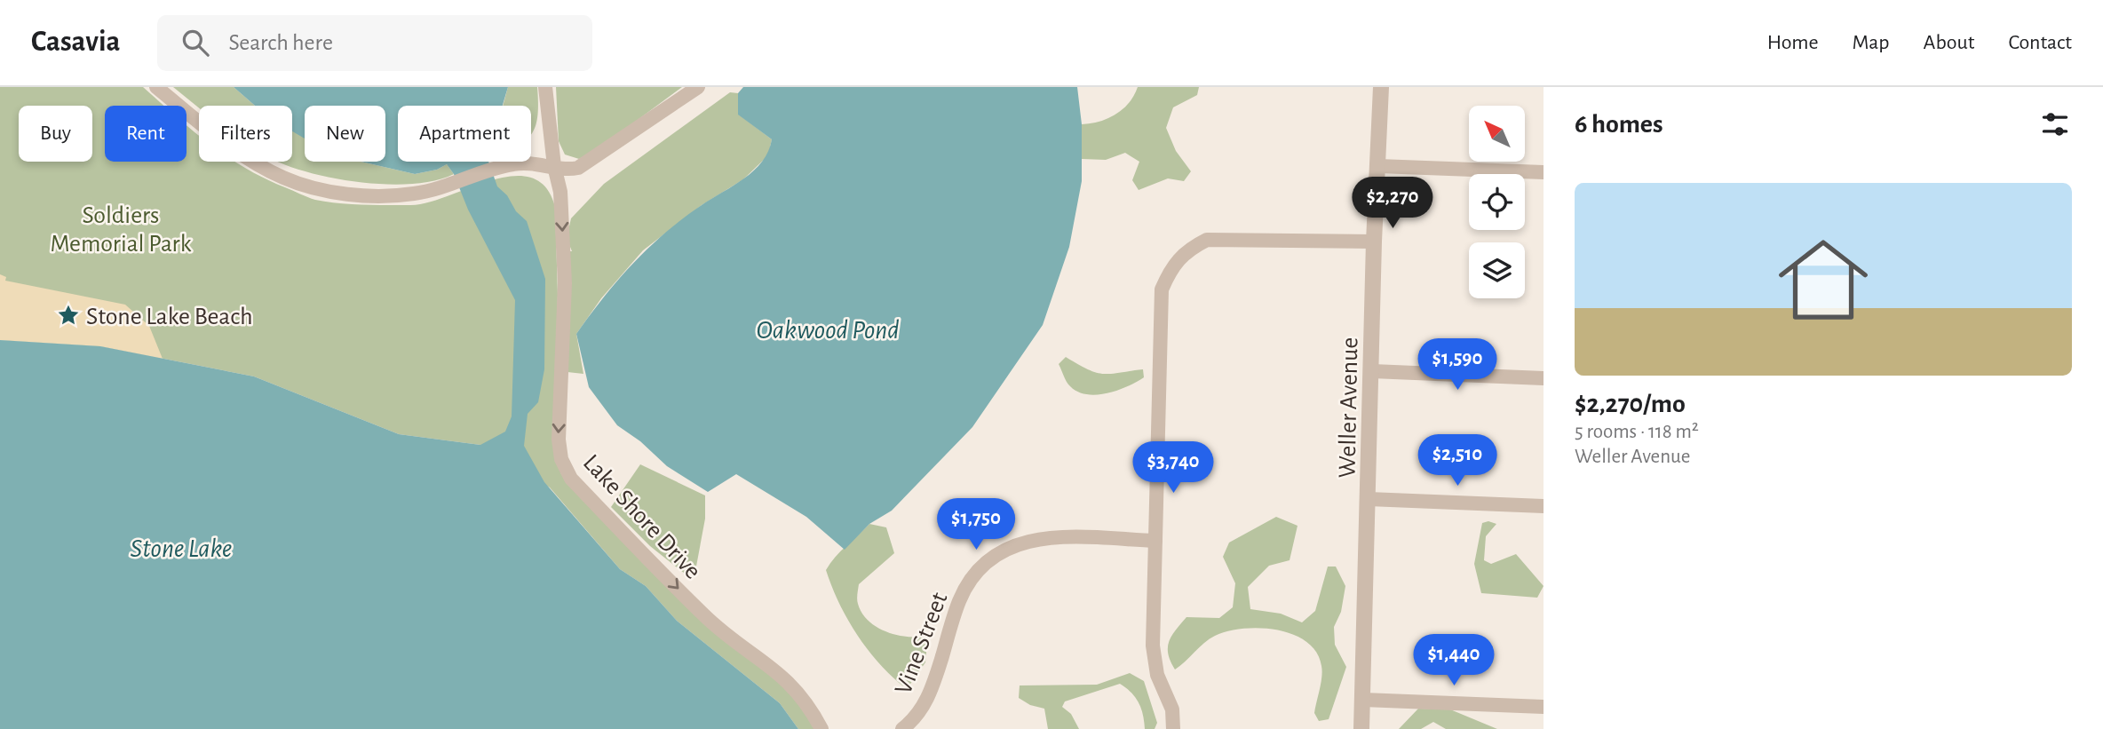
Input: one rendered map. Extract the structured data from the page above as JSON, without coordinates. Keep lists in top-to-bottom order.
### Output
{
  "streets": {
    "street": ["Weller Avenue", "Lake Shore Drive", "Vine Street"]
  },
  "one_way": ["Lake Shore Drive"],
  "water": ["Oakwood Pond", "Stone Lake"],
  "parks": ["Soldiers Memorial Park"],
  "places": {
    "place": ["Stone Lake Beach"]
  },
  "north": "top left",
  "page": {
    "header": "Casavia",
    "search": "Search here",
    "nav": [
      "Home",
      "Map",
      "About",
      "Contact"
    ],
    "heading": "6 homes",
    "chip": [
      "Buy",
      "Rent",
      "Filters",
      "New",
      "Apartment"
    ],
    "list": [
      {
        "name": "$2,270/mo",
        "note": "5 rooms · 118 m² · Weller Avenue"
      }
    ],
    "price": [
      "$2,270",
      "$1,590",
      "$2,510",
      "$3,740",
      "$1,750",
      "$1,440"
    ]
  }
}
